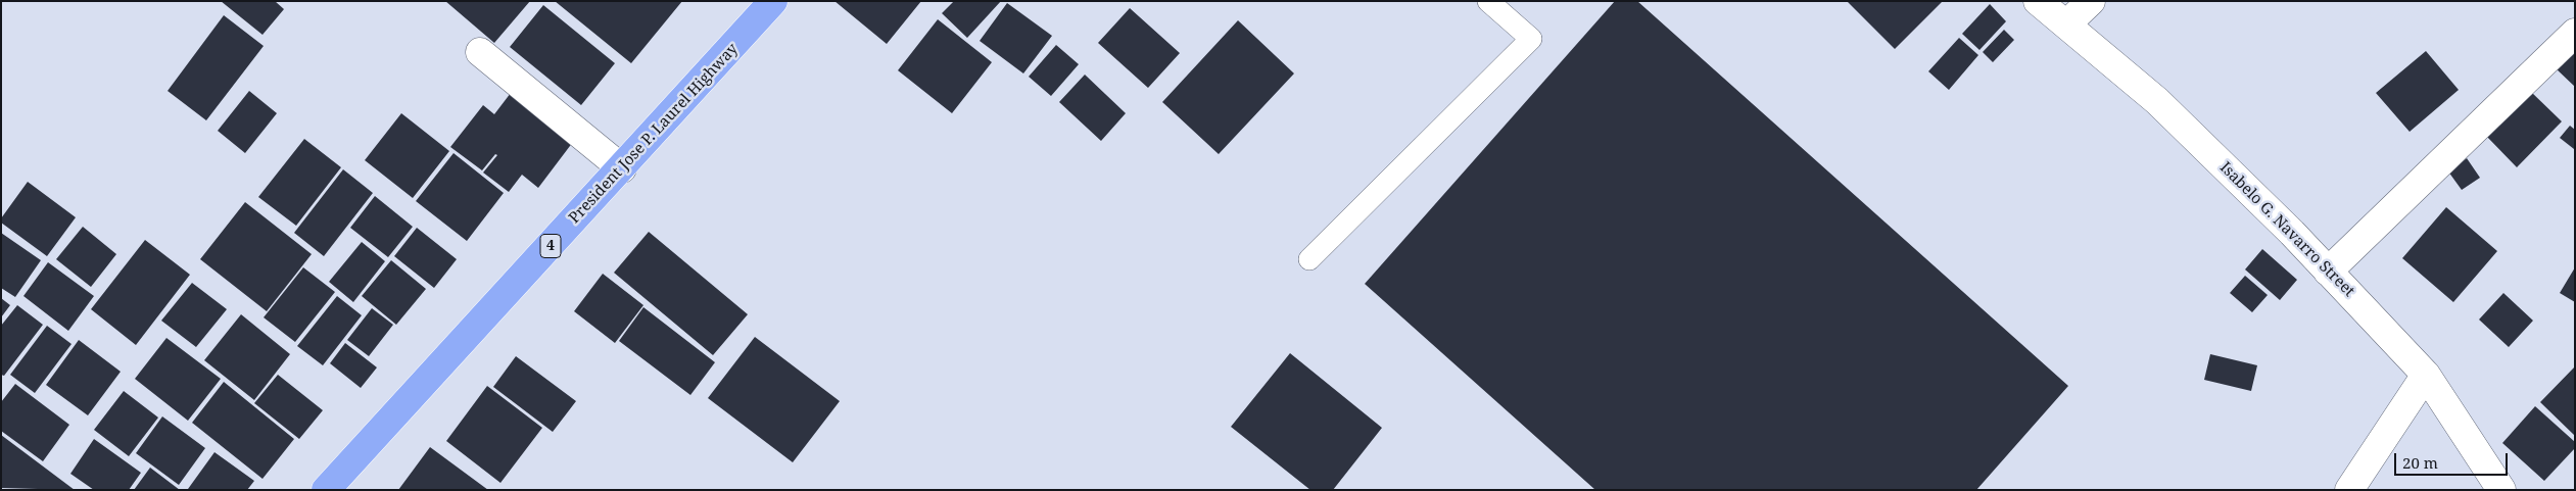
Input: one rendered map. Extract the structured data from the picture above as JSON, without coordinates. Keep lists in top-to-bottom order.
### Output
{
  "streets": {
    "highway": ["President Jose P. Laurel Highway", "4"],
    "street": ["Isabelo G. Navarro Street"]
  },
  "scale_bar": "20 m"
}
